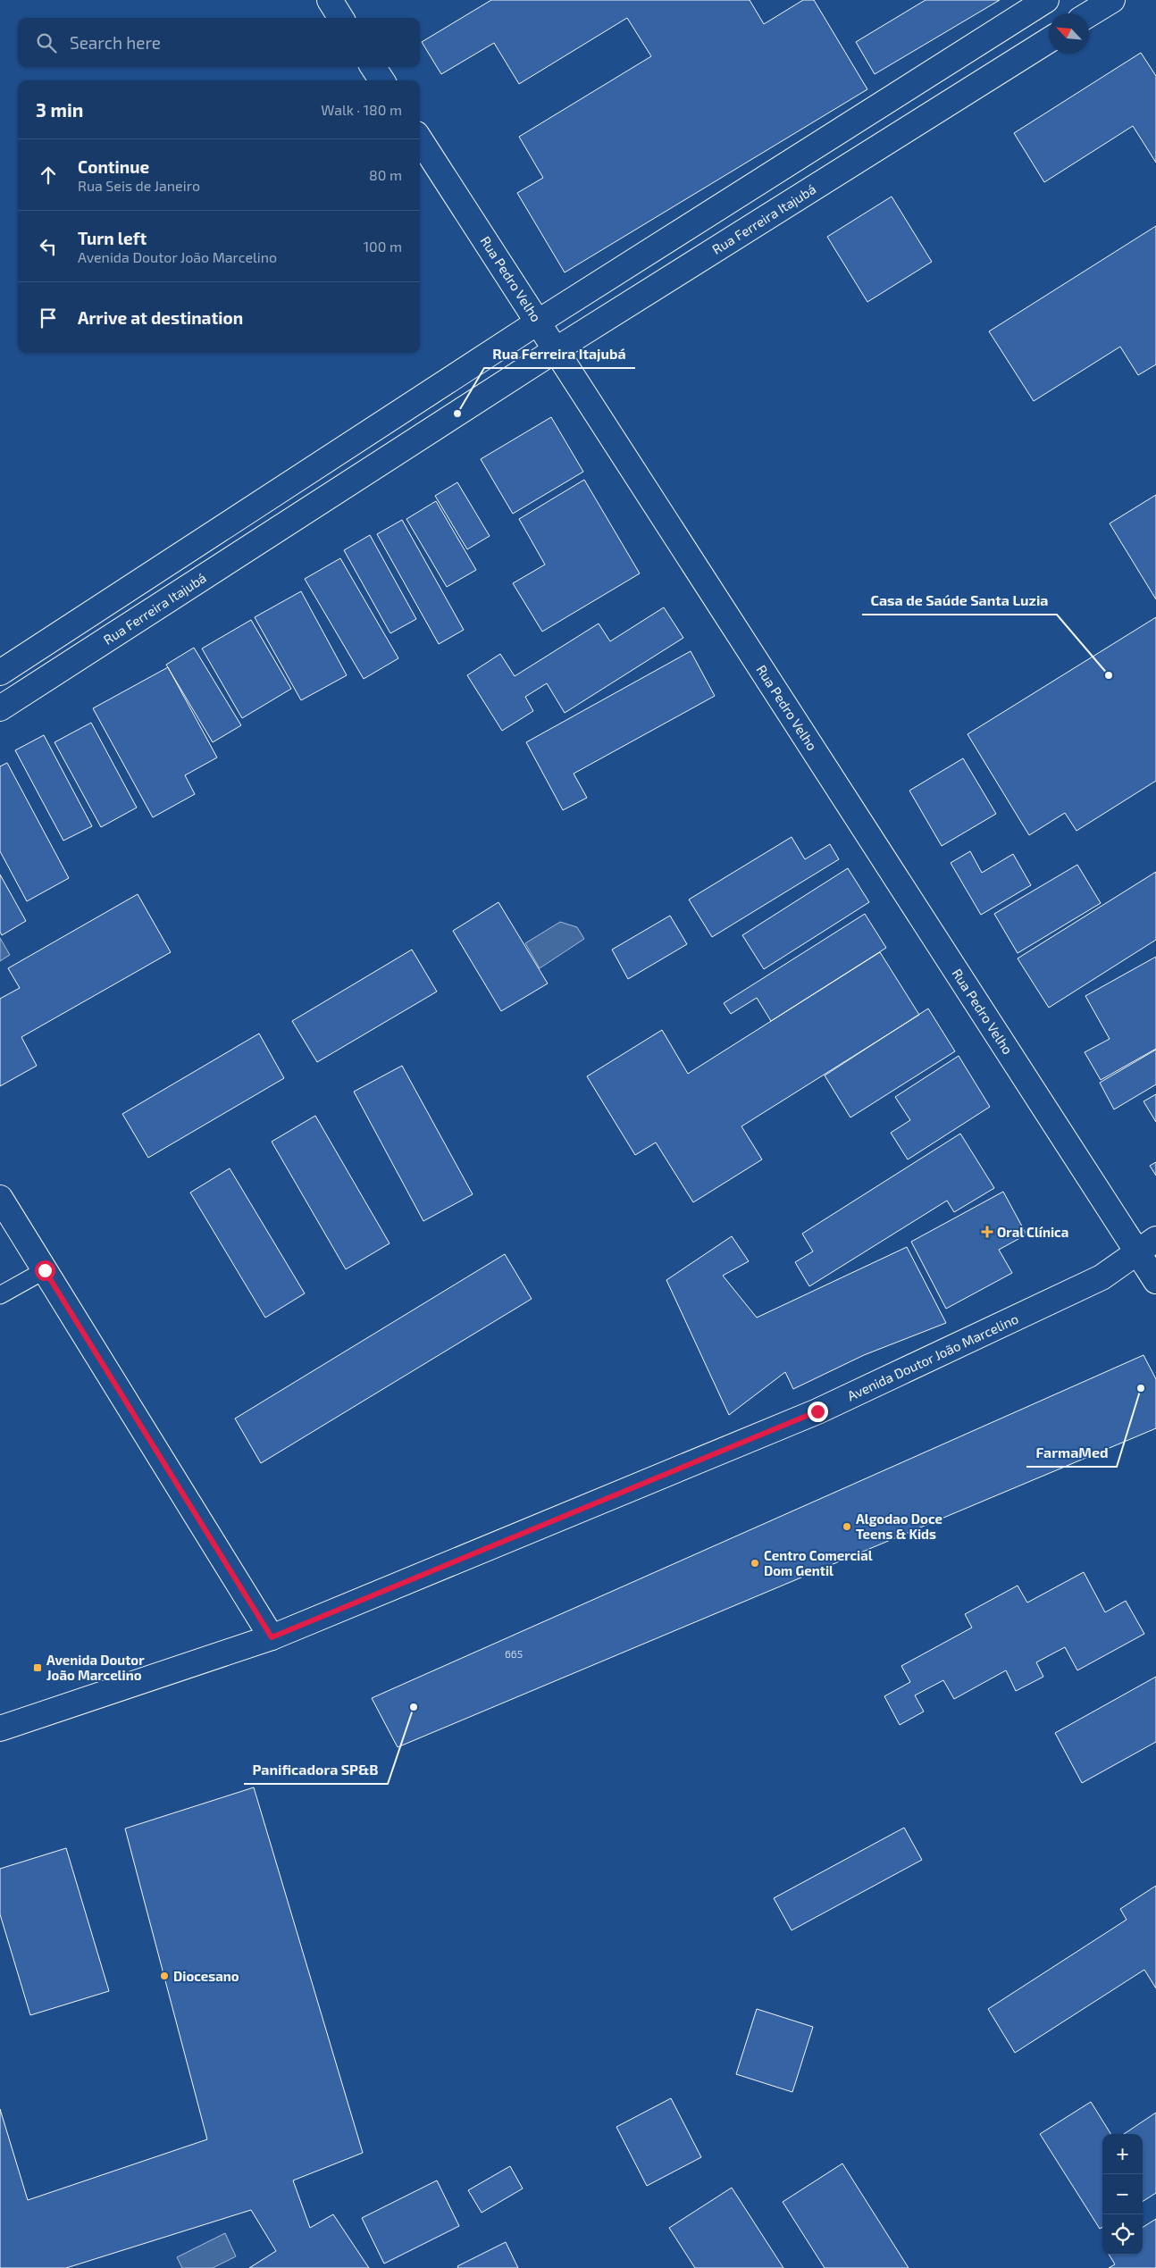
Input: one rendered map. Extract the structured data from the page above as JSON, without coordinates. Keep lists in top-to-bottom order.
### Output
{
  "streets": {
    "street": ["Rua Ferreira Itajubá", "Rua Pedro Velho", "Avenida Doutor João Marcelino"]
  },
  "crossings": [
    ["Rua Ferreira Itajubá", "Rua Pedro Velho"],
    ["Rua Pedro Velho", "Avenida Doutor João Marcelino"]
  ],
  "places": {
    "other": [
      "Rua Ferreira Itajubá",
      "Casa de Saúde Santa Luzia",
      "FarmaMed",
      "Algodao Doce Teens & Kids",
      "Centro Comercial Dom Gentil",
      "Panificadora SP&B",
      "Diocesano"
    ],
    "health": ["Oral Clínica"],
    "transit": ["Avenida Doutor João Marcelino"]
  },
  "house_numbers": ["665"],
  "north": "top left",
  "page": {
    "search": "Search here",
    "heading": ["3 min", "Walk · 180 m"],
    "list": [
      ["Continue", "Rua Seis de Janeiro", "80 m"],
      ["Turn left", "Avenida Doutor João Marcelino", "100 m"],
      "Arrive at destination"
    ],
    "map_buttons": ["+", "−"]
  }
}
